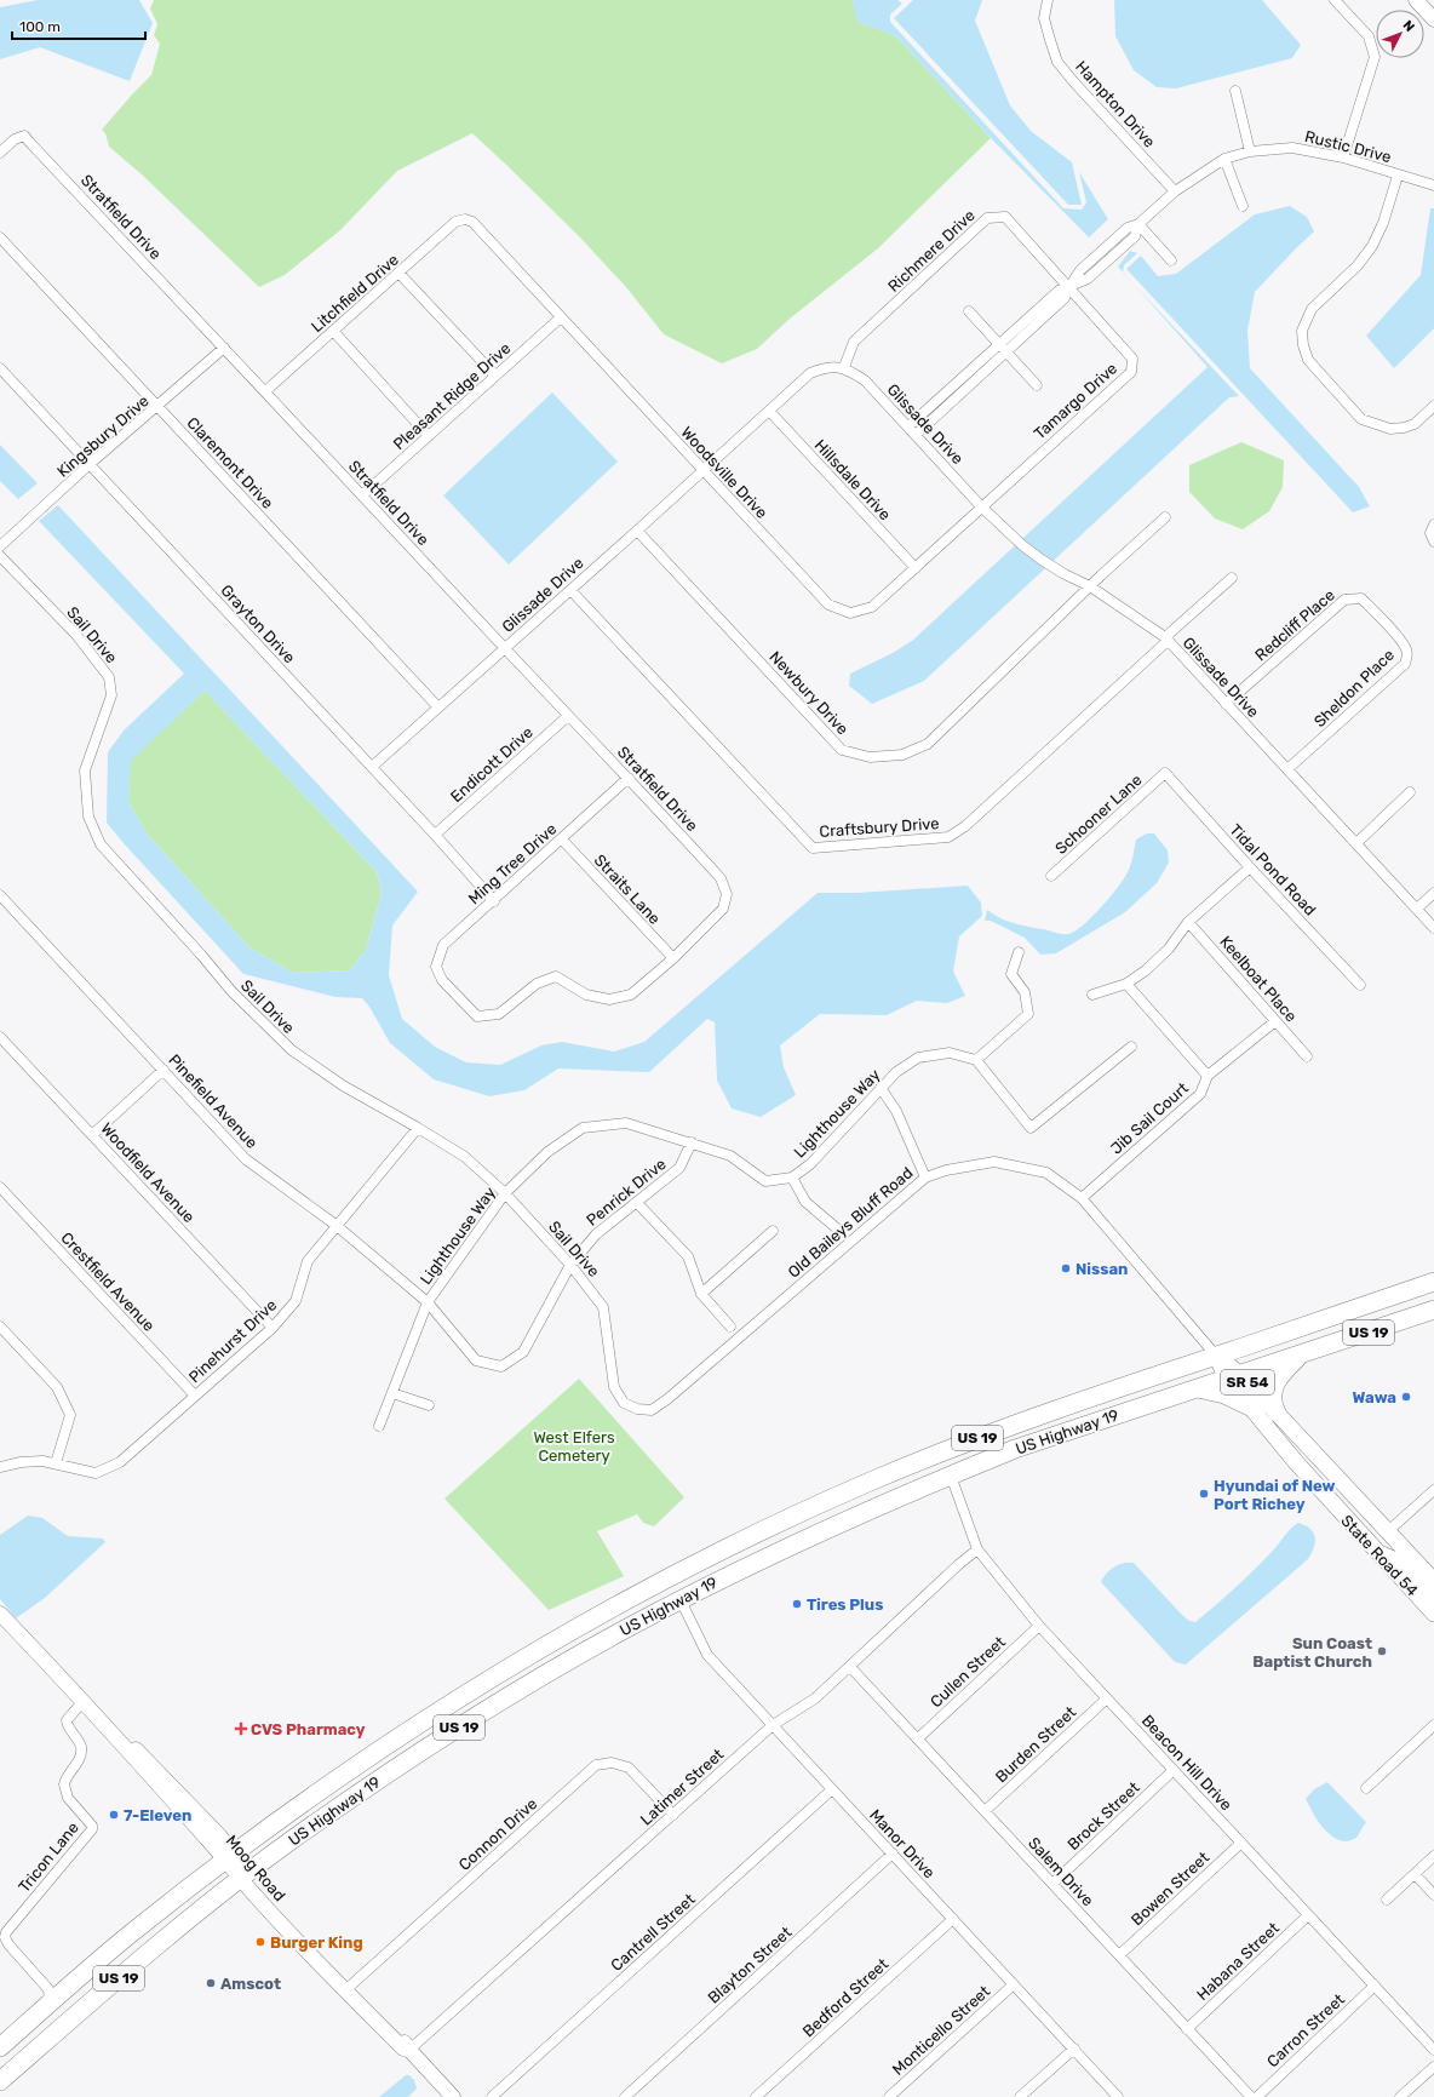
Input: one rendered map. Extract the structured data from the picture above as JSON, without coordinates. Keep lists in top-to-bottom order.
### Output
{
  "streets": {
    "highway": ["US 19", "US Highway 19"],
    "main road": ["SR 54", "State Road 54"],
    "street": [
      "Hampton Drive",
      "Rustic Drive",
      "Stratfield Drive",
      "Richmere Drive",
      "Litchfield Drive",
      "Pleasant Ridge Drive",
      "Tamargo Drive",
      "Glissade Drive",
      "Kingsbury Drive",
      "Claremont Drive",
      "Woodsville Drive",
      "Hillsdale Drive",
      "Grayton Drive",
      "Redcliff Place",
      "Sail Drive",
      "Sheldon Place",
      "Newbury Drive",
      "Endicott Drive",
      "Schooner Lane",
      "Craftsbury Drive",
      "Ming Tree Drive",
      "Tidal Pond Road",
      "Straits Lane",
      "Keelboat Place",
      "Pinefield Avenue",
      "Lighthouse Way",
      "Jib Sail Court",
      "Woodfield Avenue",
      "Penrick Drive",
      "Old Baileys Bluff Road",
      "Crestfield Avenue",
      "Pinehurst Drive",
      "Cullen Street",
      "Burden Street",
      "Beacon Hill Drive",
      "Latimer Street",
      "Brock Street",
      "Connon Drive",
      "Manor Drive",
      "Tricon Lane",
      "Moog Road",
      "Salem Drive",
      "Bowen Street",
      "Cantrell Street",
      "Habana Street",
      "Blayton Street",
      "Bedford Street",
      "Monticello Street",
      "Carron Street"
    ]
  },
  "crossings": [
    ["Hampton Drive", "Rustic Drive"],
    ["Rustic Drive", "Richmere Drive"],
    ["Rustic Drive", "Tamargo Drive"],
    ["Stratfield Drive", "Litchfield Drive"],
    ["Stratfield Drive", "Pleasant Ridge Drive"],
    ["Stratfield Drive", "Glissade Drive"],
    ["Stratfield Drive", "Kingsbury Drive"],
    ["Stratfield Drive", "Endicott Drive"],
    ["Stratfield Drive", "Ming Tree Drive"],
    ["Stratfield Drive", "Straits Lane"],
    ["Richmere Drive", "Tamargo Drive"],
    ["Richmere Drive", "Glissade Drive"],
    ["Litchfield Drive", "Woodsville Drive"],
    ["Pleasant Ridge Drive", "Woodsville Drive"],
    ["Tamargo Drive", "Glissade Drive"],
    ["Tamargo Drive", "Woodsville Drive"],
    ["Glissade Drive", "Claremont Drive"],
    ["Glissade Drive", "Woodsville Drive"],
    ["Glissade Drive", "Hillsdale Drive"],
    ["Glissade Drive", "Grayton Drive"],
    ["Glissade Drive", "Redcliff Place"],
    ["Glissade Drive", "Sheldon Place"],
    ["Glissade Drive", "Newbury Drive"],
    ["Glissade Drive", "Craftsbury Drive"],
    ["Kingsbury Drive", "Claremont Drive"],
    ["Kingsbury Drive", "Grayton Drive"],
    ["Woodsville Drive", "Hillsdale Drive"],
    ["Grayton Drive", "Endicott Drive"],
    ["Grayton Drive", "Ming Tree Drive"],
    ["Redcliff Place", "Sheldon Place"],
    ["Sail Drive", "Lighthouse Way"],
    ["Sail Drive", "Penrick Drive"],
    ["Sail Drive", "Old Baileys Bluff Road"],
    ["Sail Drive", "Pinehurst Drive"],
    ["Schooner Lane", "Tidal Pond Road"],
    ["Ming Tree Drive", "Straits Lane"],
    ["Keelboat Place", "Jib Sail Court"],
    ["Pinefield Avenue", "Lighthouse Way"],
    ["Pinefield Avenue", "Penrick Drive"],
    ["Pinefield Avenue", "Pinehurst Drive"],
    ["Lighthouse Way", "Penrick Drive"],
    ["Jib Sail Court", "Old Baileys Bluff Road"],
    ["Woodfield Avenue", "Pinehurst Drive"],
    ["Old Baileys Bluff Road", "US Highway 19"],
    ["Old Baileys Bluff Road", "State Road 54"],
    ["Crestfield Avenue", "Pinehurst Drive"],
    ["US Highway 19", "State Road 54"],
    ["US Highway 19", "Beacon Hill Drive"],
    ["US Highway 19", "Manor Drive"],
    ["US Highway 19", "Tricon Lane"],
    ["US Highway 19", "Moog Road"],
    ["Cullen Street", "Beacon Hill Drive"],
    ["Cullen Street", "Salem Drive"],
    ["Burden Street", "Beacon Hill Drive"],
    ["Burden Street", "Salem Drive"],
    ["Beacon Hill Drive", "Latimer Street"],
    ["Beacon Hill Drive", "Brock Street"],
    ["Beacon Hill Drive", "Bowen Street"],
    ["Beacon Hill Drive", "Habana Street"],
    ["Beacon Hill Drive", "Carron Street"],
    ["Latimer Street", "Connon Drive"],
    ["Latimer Street", "Manor Drive"],
    ["Latimer Street", "Moog Road"],
    ["Latimer Street", "Salem Drive"],
    ["Brock Street", "Salem Drive"],
    ["Connon Drive", "Moog Road"],
    ["Manor Drive", "Cantrell Street"],
    ["Manor Drive", "Blayton Street"],
    ["Manor Drive", "Bedford Street"],
    ["Manor Drive", "Monticello Street"],
    ["Tricon Lane", "Moog Road"],
    ["Salem Drive", "Bowen Street"],
    ["Salem Drive", "Habana Street"]
  ],
  "parks": ["West Elfers Cemetery"],
  "places": {
    "other": [
      "Nissan",
      "Wawa",
      "Hyundai of New Port Richey",
      "Tires Plus",
      "Sun Coast Baptist Church",
      "7-Eleven",
      "Burger King",
      "Amscot"
    ],
    "health": ["CVS Pharmacy"]
  },
  "scale_bar": "100 m",
  "north": "top right"
}
